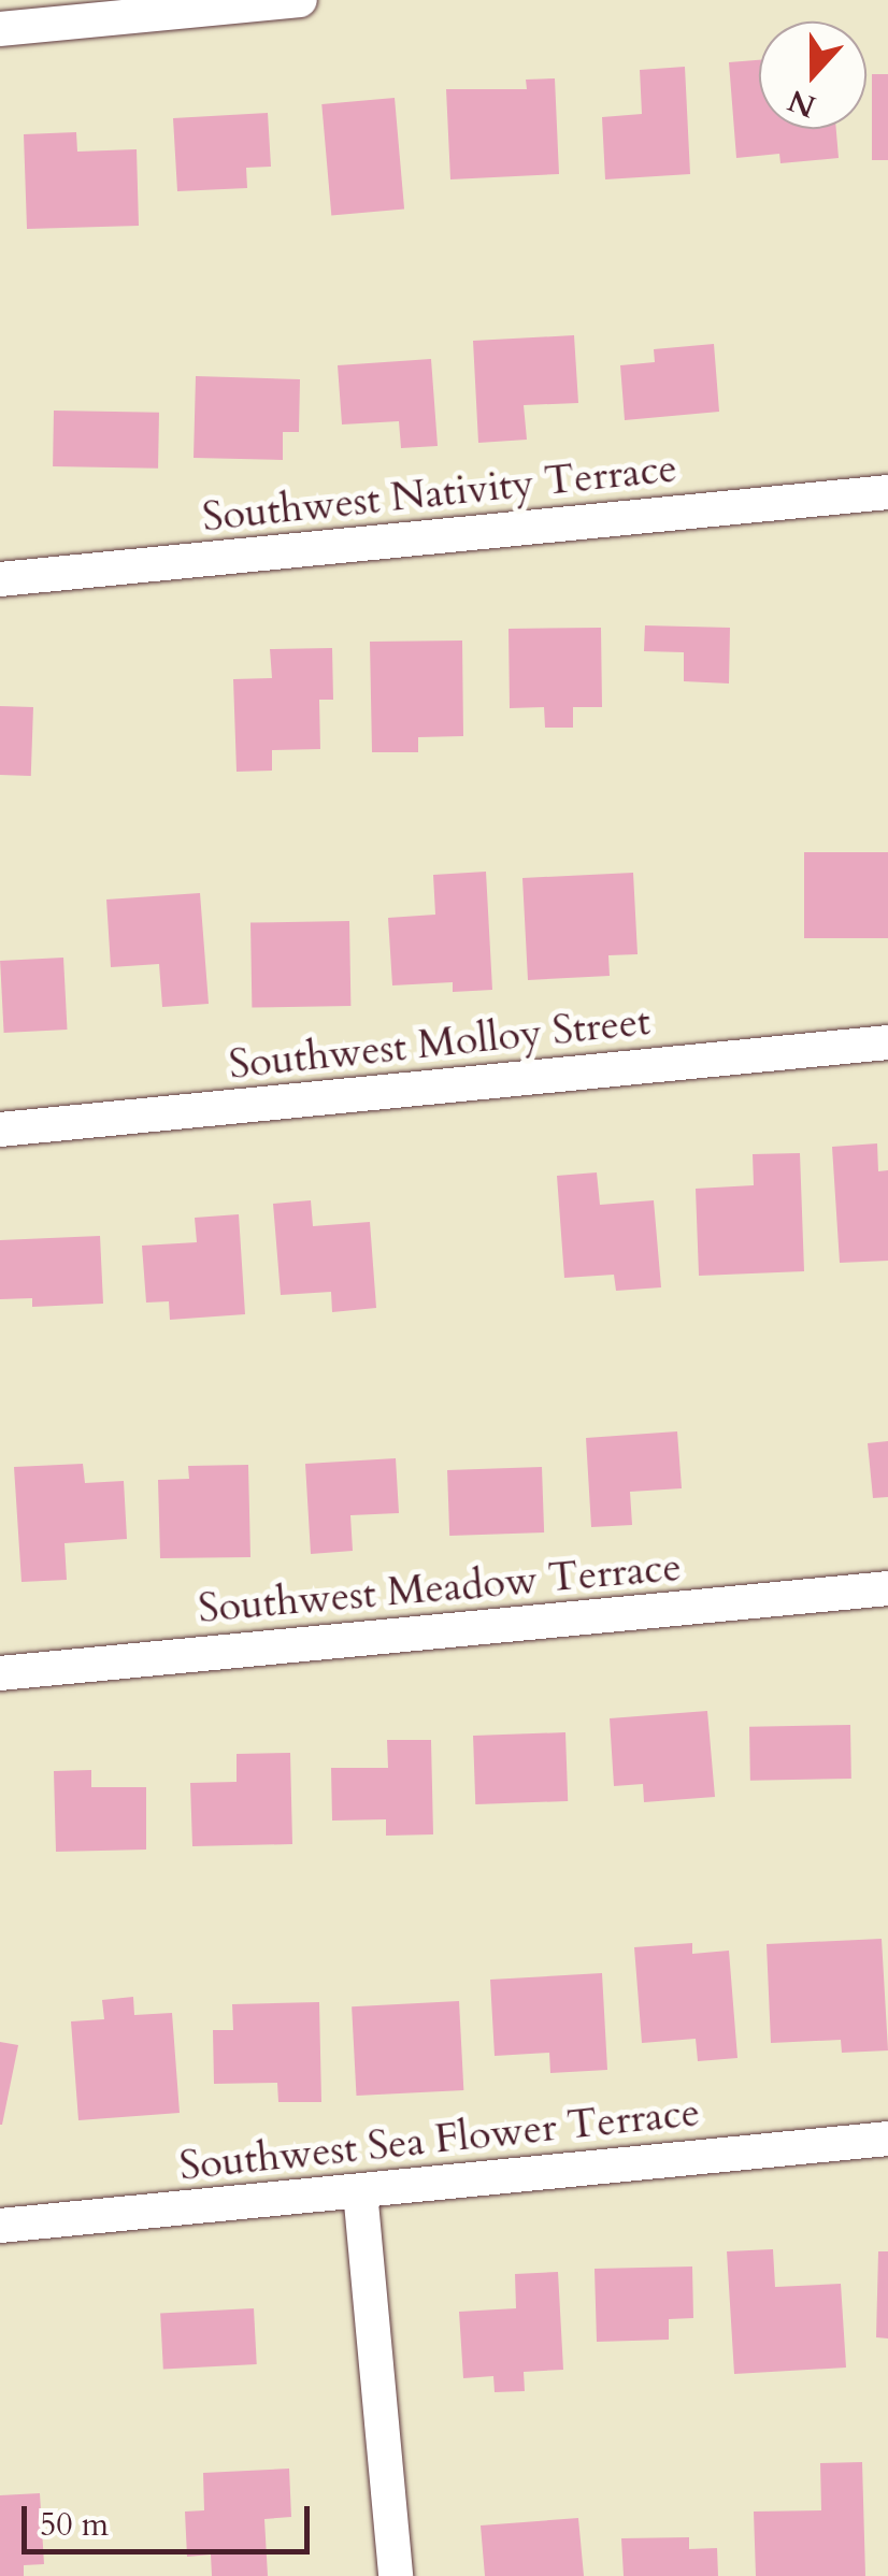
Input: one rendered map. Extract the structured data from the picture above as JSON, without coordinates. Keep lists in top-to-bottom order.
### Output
{
  "streets": {
    "street": [
      "Southwest Nativity Terrace",
      "Southwest Molloy Street",
      "Southwest Meadow Terrace",
      "Southwest Sea Flower Terrace"
    ]
  },
  "scale_bar": "50 m",
  "north": "bottom"
}
